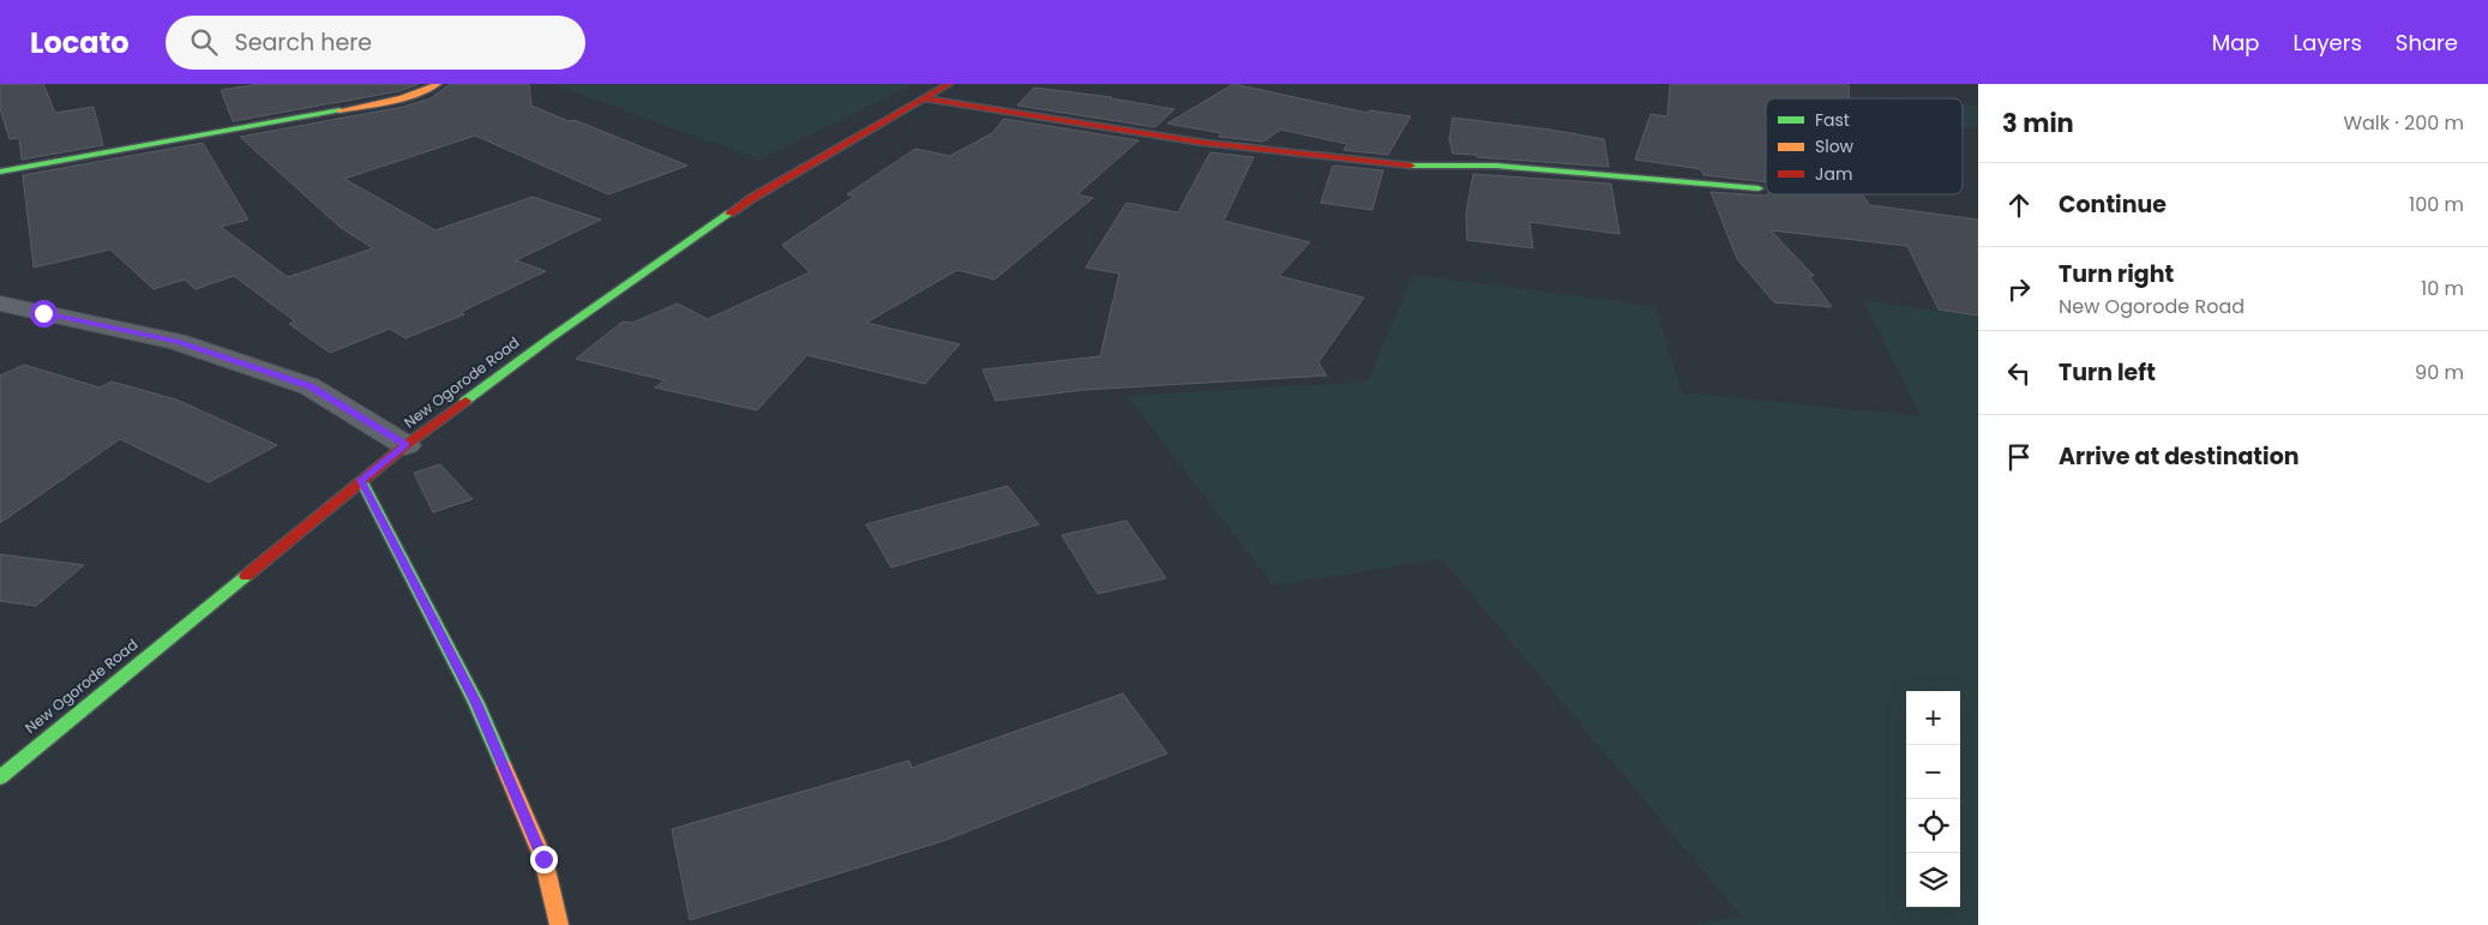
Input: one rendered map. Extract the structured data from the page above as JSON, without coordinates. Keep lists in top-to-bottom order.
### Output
{
  "streets": {
    "street": ["New Ogorode Road"]
  },
  "legend": ["Fast", "Slow", "Jam"],
  "page": {
    "header": "Locato",
    "search": "Search here",
    "nav": ["Map", "Layers", "Share"],
    "heading": ["3 min", "Walk · 200 m"],
    "list": [
      ["Continue", "100 m"],
      ["Turn right", "New Ogorode Road", "10 m"],
      ["Turn left", "90 m"],
      "Arrive at destination"
    ],
    "map_buttons": ["+", "−"]
  }
}
